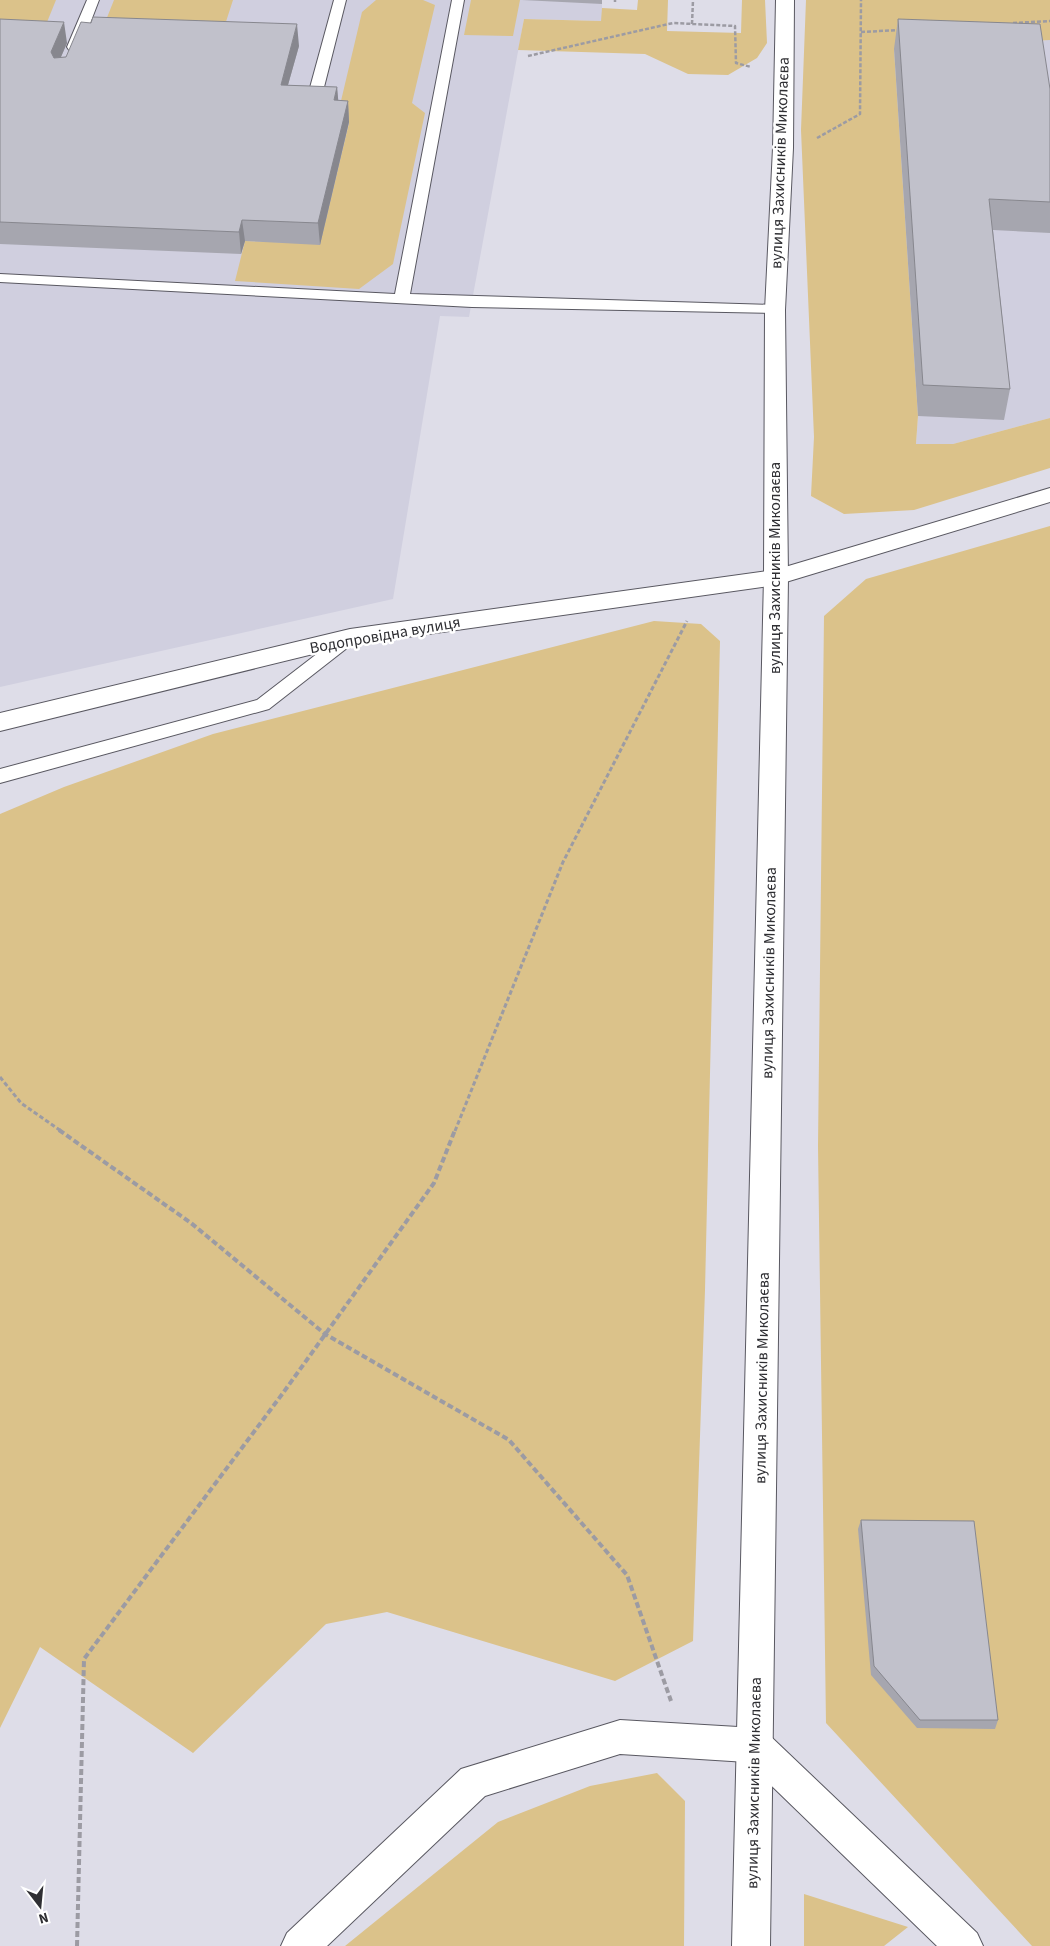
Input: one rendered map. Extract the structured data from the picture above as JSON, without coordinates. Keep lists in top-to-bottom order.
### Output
{
  "streets": {
    "street": ["вулиця Захисників Миколаєва", "Водопровідна вулиця"]
  },
  "crossings": [
    ["вулиця Захисників Миколаєва", "Водопровідна вулиця"]
  ],
  "north": "bottom"
}
